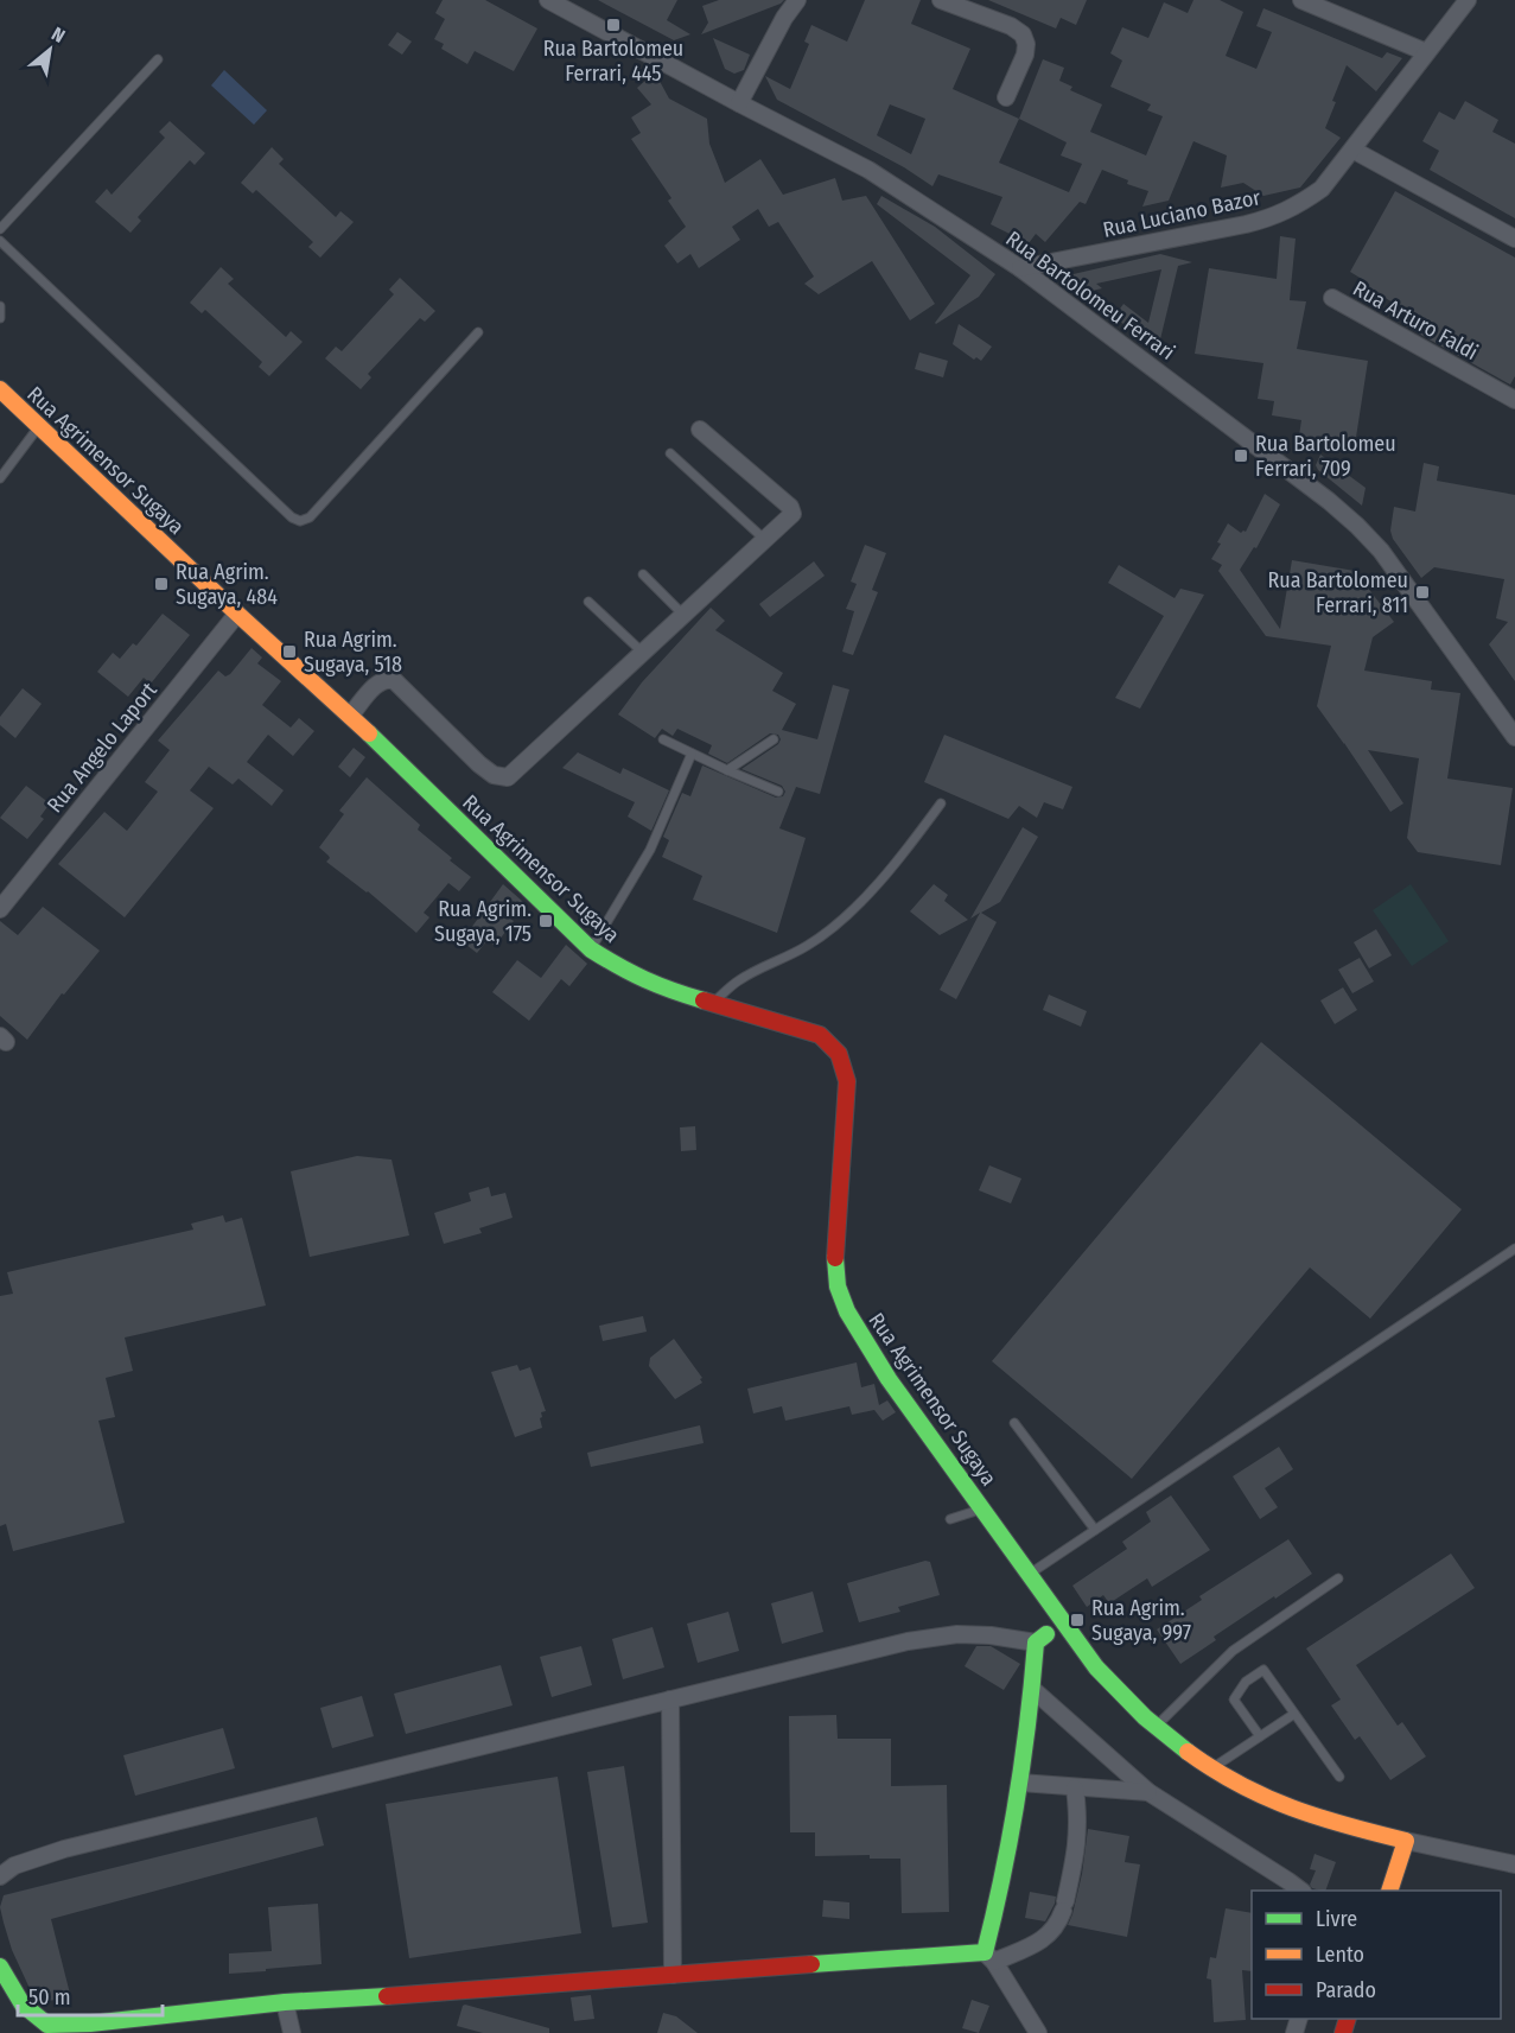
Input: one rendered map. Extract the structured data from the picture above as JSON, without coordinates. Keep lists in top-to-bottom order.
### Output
{
  "streets": {
    "main road": ["Rua Agrimensor Sugaya"],
    "street": [
      "Rua Luciano Bazor",
      "Rua Bartolomeu Ferrari",
      "Rua Arturo Faldi",
      "Rua Angelo Laport"
    ]
  },
  "crossings": [
    ["Rua Luciano Bazor", "Rua Bartolomeu Ferrari"],
    ["Rua Agrimensor Sugaya", "Rua Angelo Laport"]
  ],
  "places": {
    "transit": [
      "Rua Bartolomeu Ferrari, 445",
      "Rua Bartolomeu Ferrari, 709",
      "Rua Agrim. Sugaya, 484",
      "Rua Bartolomeu Ferrari, 811",
      "Rua Agrim. Sugaya, 518",
      "Rua Agrim. Sugaya, 175",
      "Rua Agrim. Sugaya, 997"
    ]
  },
  "legend": ["Livre", "Lento", "Parado"],
  "scale_bar": "50 m",
  "north": "top right"
}
